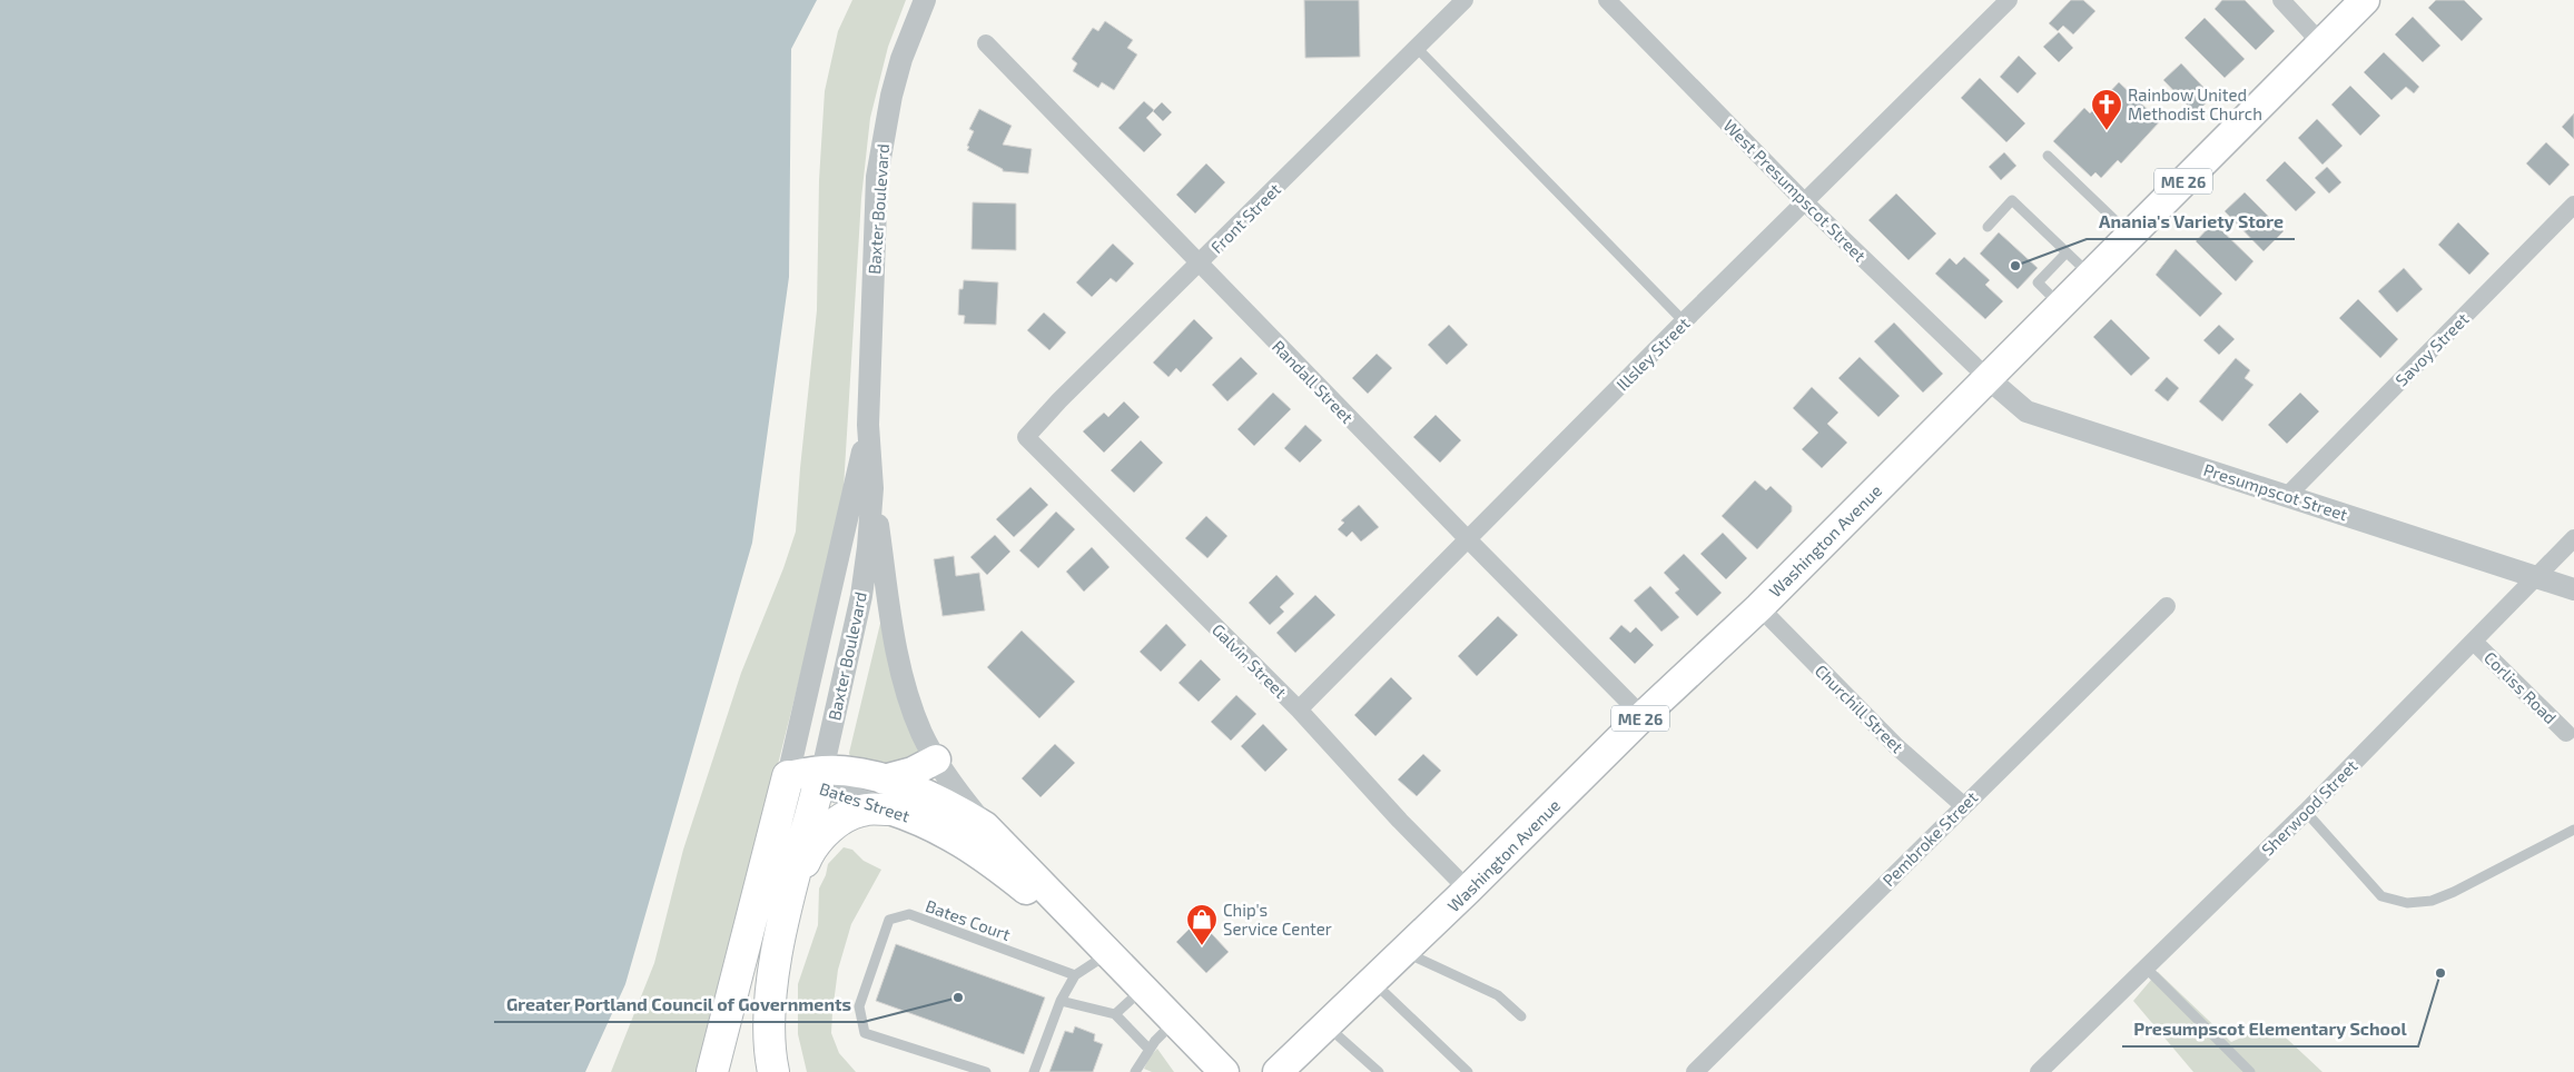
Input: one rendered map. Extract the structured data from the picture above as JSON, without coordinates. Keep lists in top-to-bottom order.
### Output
{
  "streets": {
    "main road": ["ME 26", "Washington Avenue", "Bates Street"],
    "street": [
      "West Presumpscot Street",
      "Baxter Boulevard",
      "Front Street",
      "Savoy Street",
      "Illsley Street",
      "Randall Street",
      "Presumpscot Street",
      "Galvin Street",
      "Corliss Road",
      "Churchill Street",
      "Sherwood Street",
      "Pembroke Street"
    ],
    "lane": ["Bates Court"]
  },
  "crossings": [
    ["West Presumpscot Street", "Illsley Street"],
    ["West Presumpscot Street", "Presumpscot Street"],
    ["West Presumpscot Street", "Washington Avenue"],
    ["Baxter Boulevard", "Bates Street"],
    ["Front Street", "Randall Street"],
    ["Front Street", "Galvin Street"],
    ["Savoy Street", "Presumpscot Street"],
    ["Illsley Street", "Randall Street"],
    ["Illsley Street", "Galvin Street"],
    ["Randall Street", "Washington Avenue"],
    ["Presumpscot Street", "Washington Avenue"],
    ["Presumpscot Street", "Sherwood Street"],
    ["Washington Avenue", "Galvin Street"],
    ["Washington Avenue", "Churchill Street"],
    ["Corliss Road", "Sherwood Street"],
    ["Churchill Street", "Pembroke Street"]
  ],
  "places": {
    "church": ["Rainbow United Methodist Church"],
    "other": ["Anania's Variety Store", "Presumpscot Elementary School", "Greater Portland Council of Governments"],
    "shop": ["Chip's Service Center"]
  }
}
